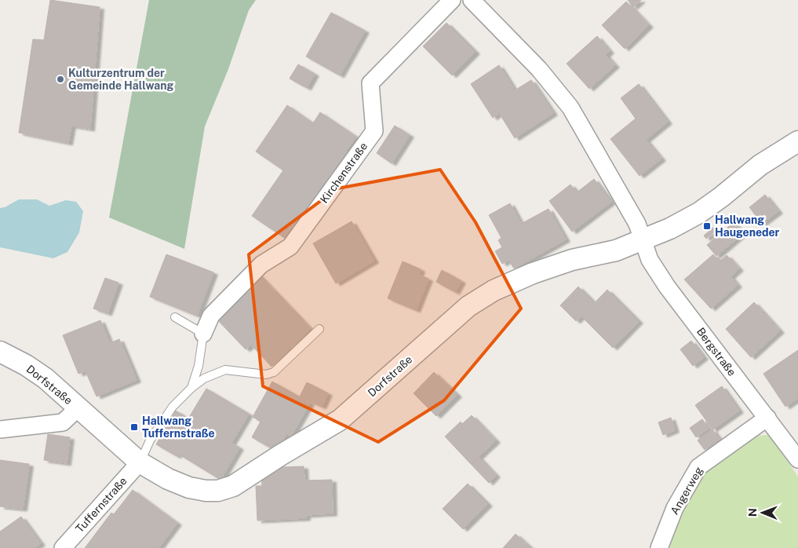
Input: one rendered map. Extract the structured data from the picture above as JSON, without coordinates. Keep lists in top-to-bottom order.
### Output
{
  "streets": {
    "street": [
      "Kirchenstraße",
      "Bergstraße",
      "Dorfstraße",
      "Angerweg",
      "Tuffernstraße"
    ]
  },
  "crossings": [
    ["Bergstraße", "Dorfstraße"],
    ["Bergstraße", "Angerweg"],
    ["Dorfstraße", "Tuffernstraße"]
  ],
  "places": {
    "other": ["Kulturzentrum der Gemeinde Hallwang"],
    "transit": ["Hallwang Haugeneder", "Hallwang Tuffernstraße"]
  },
  "north": "left"
}
